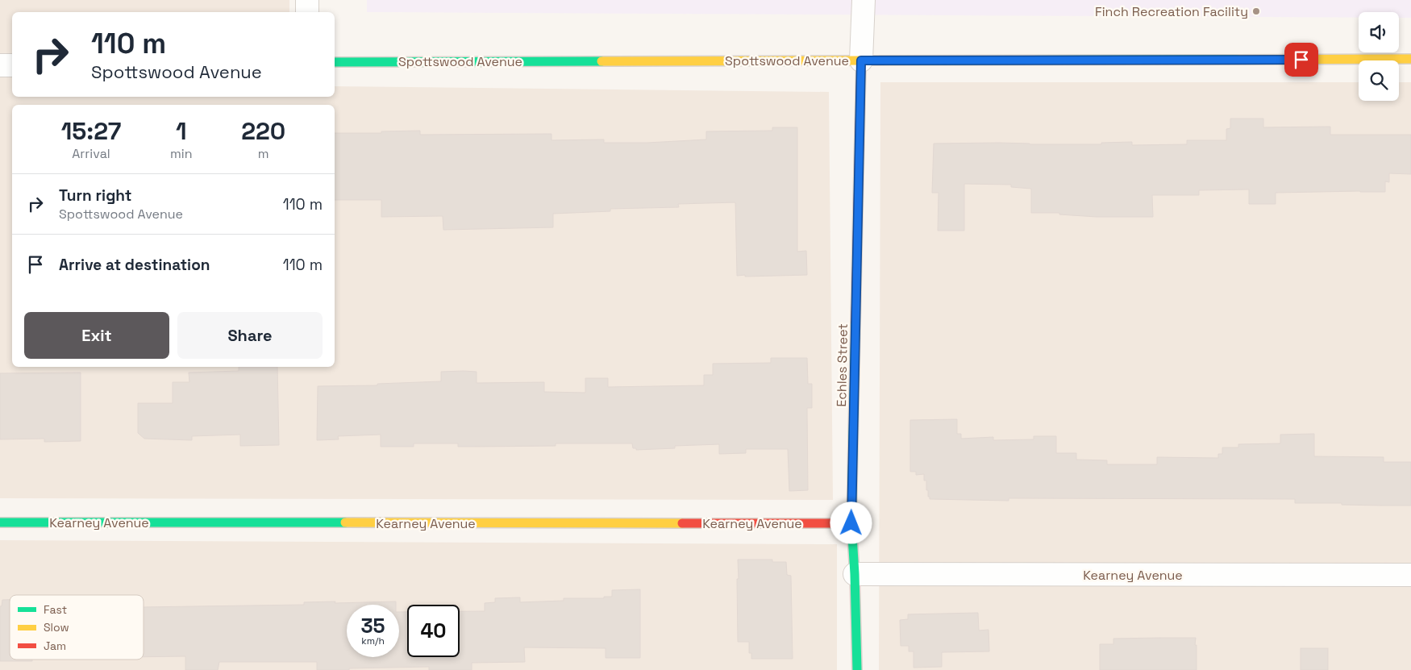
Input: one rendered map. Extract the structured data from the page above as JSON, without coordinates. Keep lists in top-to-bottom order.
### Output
{
  "streets": {
    "street": ["Spottswood Avenue", "Echles Street", "Kearney Avenue"]
  },
  "crossings": [
    ["Spottswood Avenue", "Echles Street"],
    ["Echles Street", "Kearney Avenue"]
  ],
  "places": ["Finch Recreation Facility"],
  "legend": ["Fast", "Slow", "Jam"],
  "page": {
    "turn": ["110 m", "Spottswood Avenue"],
    "eta": [
      "15:27",
      "Arrival",
      "1",
      "min",
      "220",
      "m"
    ],
    "list": [
      {
        "name": "Turn right",
        "note": "Spottswood Avenue",
        "value": "110 m"
      },
      {
        "name": "Arrive at destination",
        "value": "110 m"
      }
    ],
    "buttons": ["Exit", "Share"],
    "speed": "35 km/h",
    "limit": "40"
  }
}
